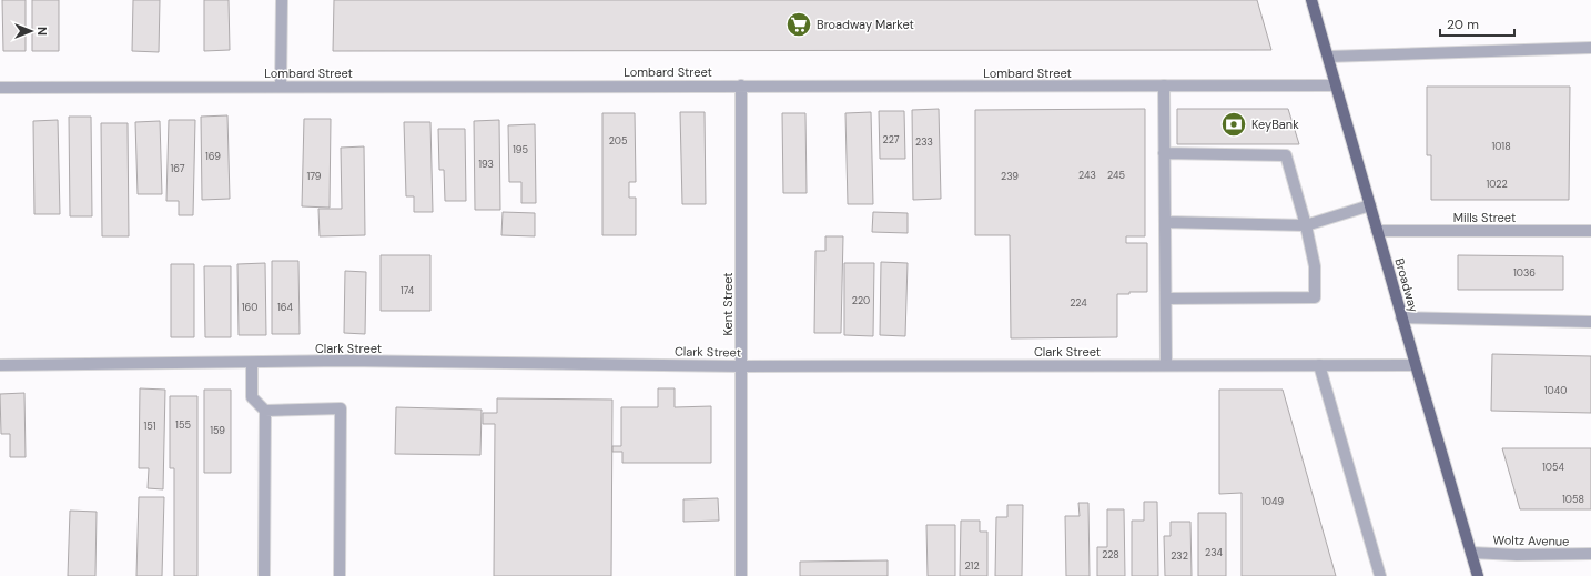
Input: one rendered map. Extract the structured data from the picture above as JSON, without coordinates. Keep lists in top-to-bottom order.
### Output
{
  "streets": {
    "main road": ["Broadway"],
    "street": [
      "Lombard Street",
      "Mills Street",
      "Kent Street",
      "Clark Street",
      "Woltz Avenue"
    ]
  },
  "crossings": [
    ["Lombard Street", "Broadway"],
    ["Lombard Street", "Kent Street"],
    ["Mills Street", "Broadway"],
    ["Broadway", "Clark Street"],
    ["Broadway", "Woltz Avenue"],
    ["Kent Street", "Clark Street"]
  ],
  "places": {
    "supermarket": ["Broadway Market"],
    "bank": ["KeyBank"]
  },
  "house_numbers": [
    "227",
    "205",
    "233",
    "1018",
    "195",
    "169",
    "193",
    "167",
    "243",
    "245",
    "179",
    "239",
    "1022",
    "1036",
    "174",
    "220",
    "224",
    "160",
    "164",
    "1040",
    "155",
    "151",
    "159",
    "1054",
    "1058",
    "1049",
    "234",
    "228",
    "232",
    "212"
  ],
  "scale_bar": "20 m",
  "north": "right"
}
